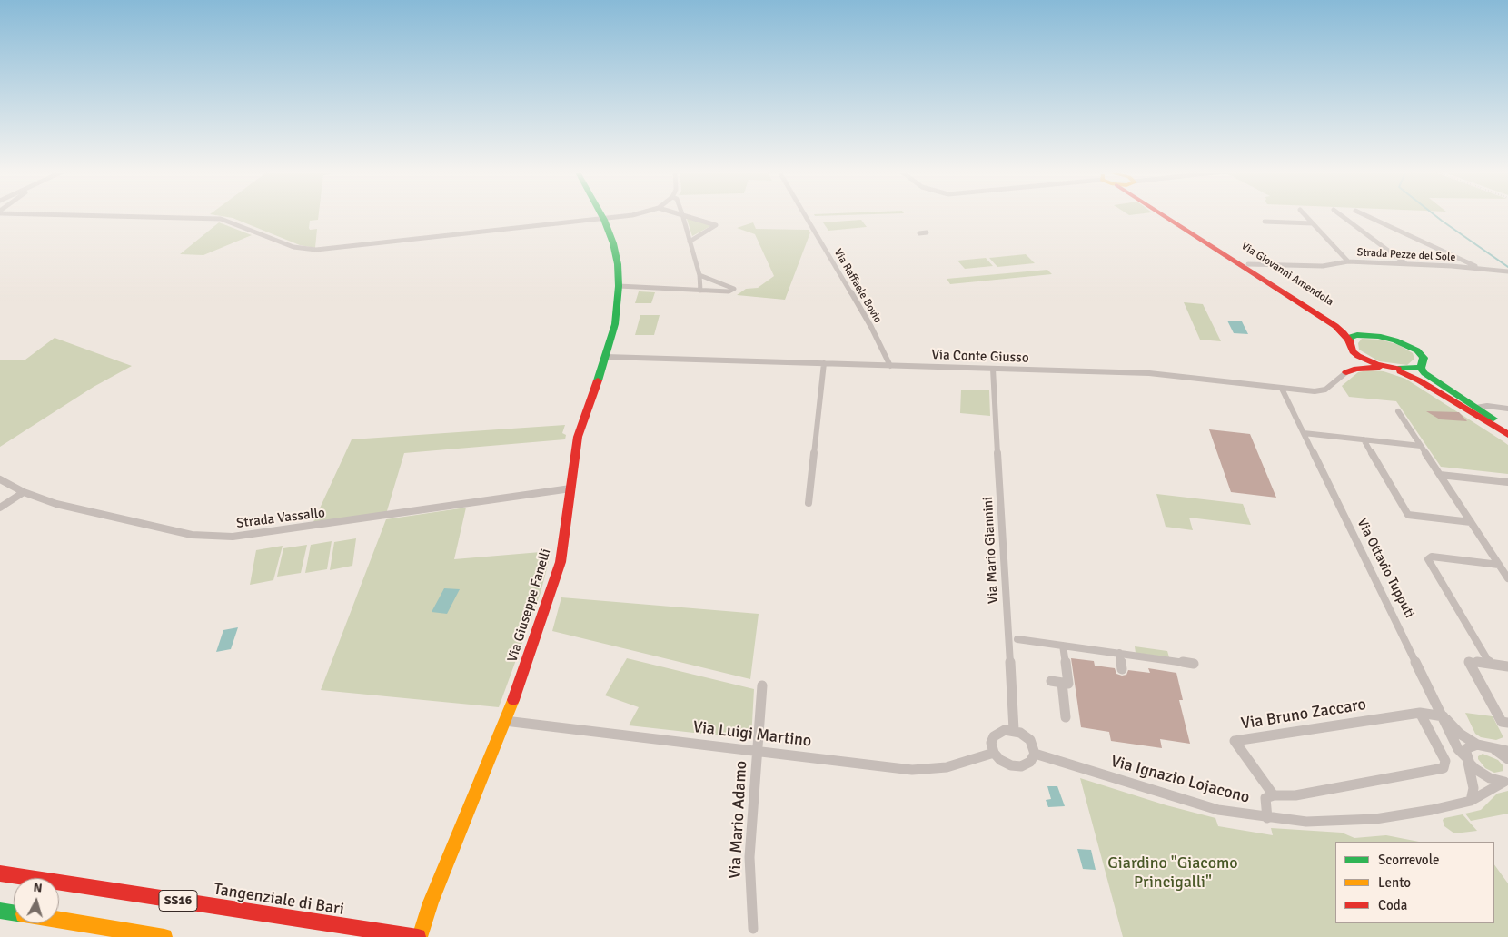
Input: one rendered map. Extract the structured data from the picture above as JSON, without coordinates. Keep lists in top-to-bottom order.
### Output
{
  "streets": {
    "main road": [
      "Via Giovanni Amendola",
      "Via Giuseppe Fanelli",
      "Tangenziale di Bari",
      "SS16"
    ],
    "street": [
      "Strada Pezze del Sole",
      "Via Raffaele Bovio",
      "Via Conte Giusso",
      "Strada Vassallo",
      "Via Mario Giannini",
      "Via Ottavio Tupputi",
      "Via Bruno Zaccaro",
      "Via Luigi Martino",
      "Via Ignazio Lojacono",
      "Via Mario Adamo"
    ]
  },
  "crossings": [
    ["Strada Pezze del Sole", "Via Giovanni Amendola"],
    ["Via Raffaele Bovio", "Via Conte Giusso"],
    ["Via Conte Giusso", "Via Mario Giannini"],
    ["Via Conte Giusso", "Via Ottavio Tupputi"],
    ["Via Conte Giusso", "Via Giuseppe Fanelli"],
    ["Strada Vassallo", "Via Giuseppe Fanelli"],
    ["Via Mario Giannini", "Via Luigi Martino"],
    ["Via Mario Giannini", "Via Ignazio Lojacono"],
    ["Via Ottavio Tupputi", "Via Bruno Zaccaro"],
    ["Via Giuseppe Fanelli", "Via Luigi Martino"],
    ["Via Giuseppe Fanelli", "Tangenziale di Bari"],
    ["Via Luigi Martino", "Via Ignazio Lojacono"],
    ["Via Luigi Martino", "Via Mario Adamo"]
  ],
  "parks": ["Giardino \"Giacomo Princigalli\""],
  "legend": ["Scorrevole", "Lento", "Coda"],
  "north": "top"
}
